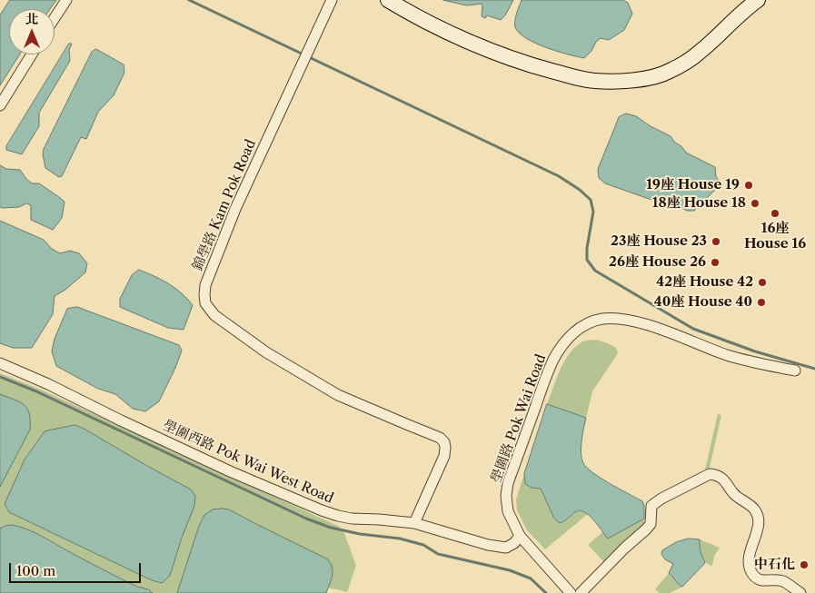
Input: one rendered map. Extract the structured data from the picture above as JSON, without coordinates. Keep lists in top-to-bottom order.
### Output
{
  "streets": {
    "street": ["錦壆路 Kam Pok Road", "壆圍路 Pok Wai Road", "壆圍西路 Pok Wai West Road"]
  },
  "crossings": [
    ["錦壆路 Kam Pok Road", "壆圍西路 Pok Wai West Road"],
    ["壆圍路 Pok Wai Road", "壆圍西路 Pok Wai West Road"]
  ],
  "places": [
    "19座 House 19",
    "18座 House 18",
    "16座 House 16",
    "23座 House 23",
    "26座 House 26",
    "42座 House 42",
    "40座 House 40",
    "中石化"
  ],
  "scale_bar": "100 m",
  "north": "top"
}
